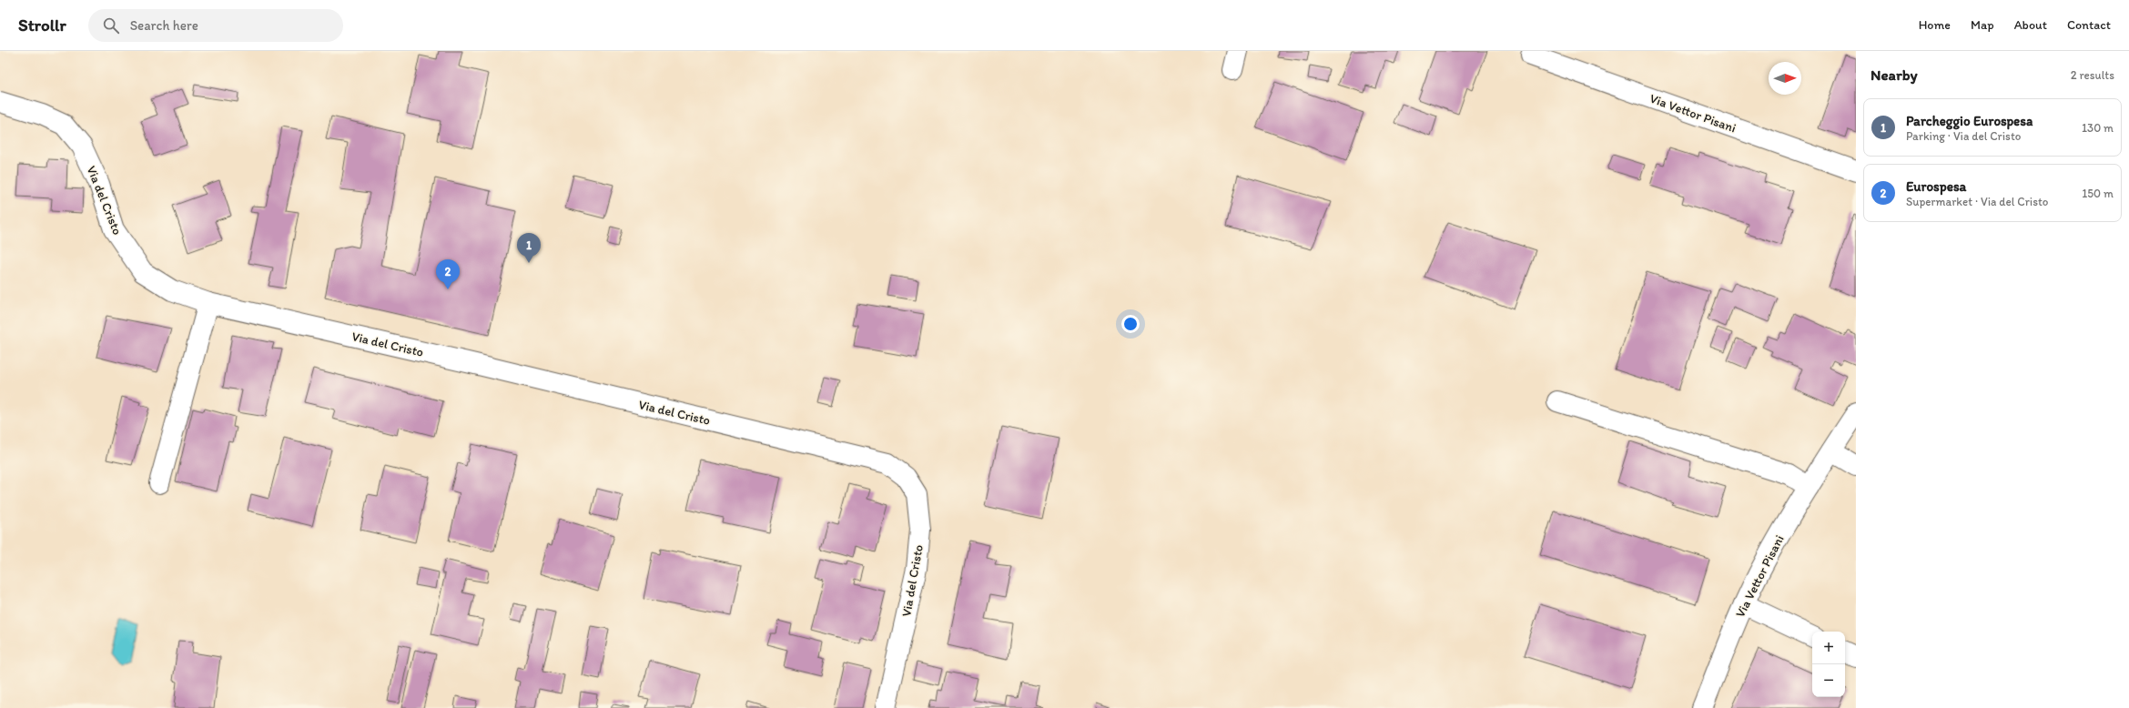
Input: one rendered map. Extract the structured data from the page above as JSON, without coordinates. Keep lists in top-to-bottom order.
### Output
{
  "streets": {
    "street": ["Via Vettor Pisani", "Via del Cristo"]
  },
  "north": "right",
  "page": {
    "header": "Strollr",
    "search": "Search here",
    "nav": [
      "Home",
      "Map",
      "About",
      "Contact"
    ],
    "heading": ["Nearby", "2 results"],
    "list": [
      {
        "mark": "1",
        "name": "Parcheggio Eurospesa",
        "note": "Parking · Via del Cristo",
        "value": "130 m"
      },
      {
        "mark": "2",
        "name": "Eurospesa",
        "note": "Supermarket · Via del Cristo",
        "value": "150 m"
      }
    ],
    "pins": ["1", "2"],
    "map_buttons": ["+", "−"]
  }
}
